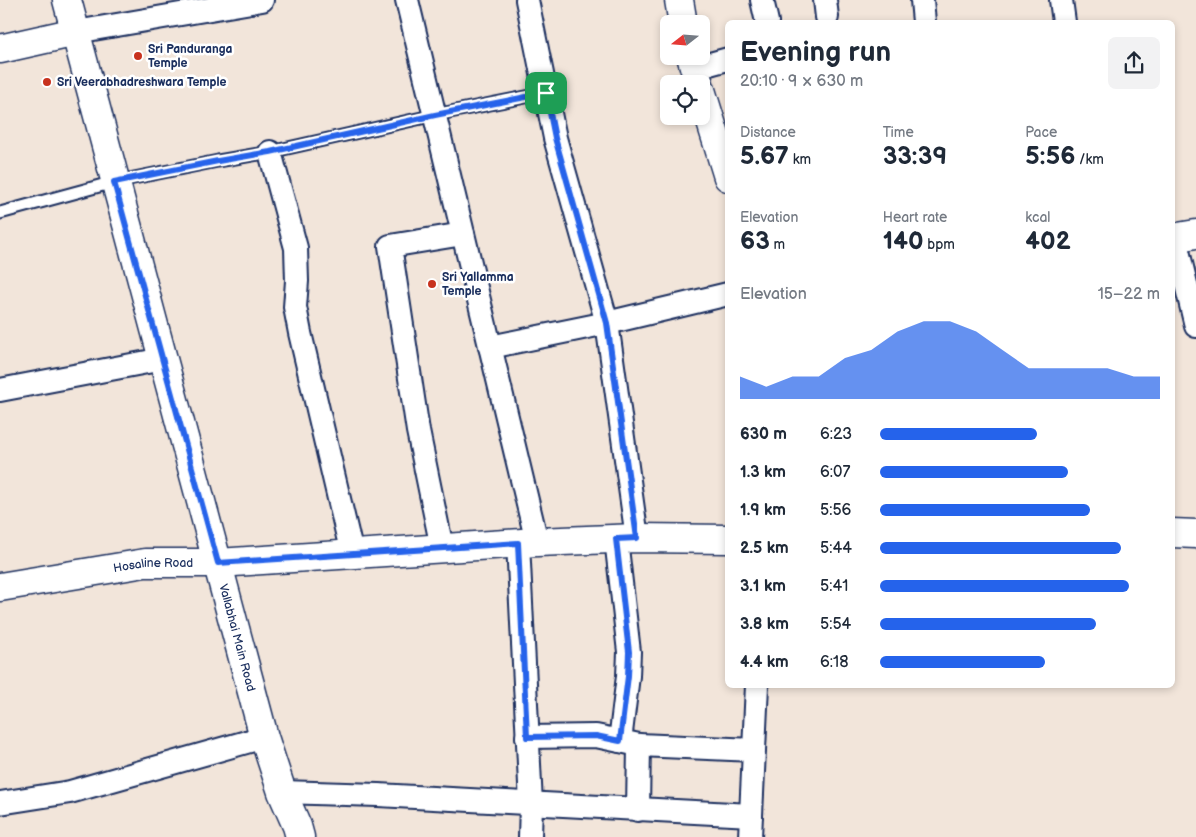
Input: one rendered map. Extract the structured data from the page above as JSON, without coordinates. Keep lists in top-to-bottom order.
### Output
{
  "streets": {
    "street": ["Hosaline Road", "Vallabhai Main Road"]
  },
  "crossings": [
    ["Hosaline Road", "Vallabhai Main Road"]
  ],
  "places": ["Sri Panduranga Temple", "Sri Veerabhadreshwara Temple", "Sri Yallamma Temple"],
  "north": "left",
  "page": {
    "heading": ["Evening run", "20:10 · 9 × 630 m"],
    "stats": [
      ["Distance", "5.67 km"],
      ["Time", "33:39"],
      ["Pace", "5:56 /km"],
      ["Elevation", "63 m"],
      ["Heart rate", "140 bpm"],
      ["kcal", "402"]
    ],
    "chart": ["Elevation", "15–22 m"],
    "list": [
      {
        "name": "630 m",
        "note": "6:23"
      },
      {
        "name": "1.3 km",
        "note": "6:07"
      },
      {
        "name": "1.9 km",
        "note": "5:56"
      },
      {
        "name": "2.5 km",
        "note": "5:44"
      },
      {
        "name": "3.1 km",
        "note": "5:41"
      },
      {
        "name": "3.8 km",
        "note": "5:54"
      },
      {
        "name": "4.4 km",
        "note": "6:18"
      }
    ]
  }
}
